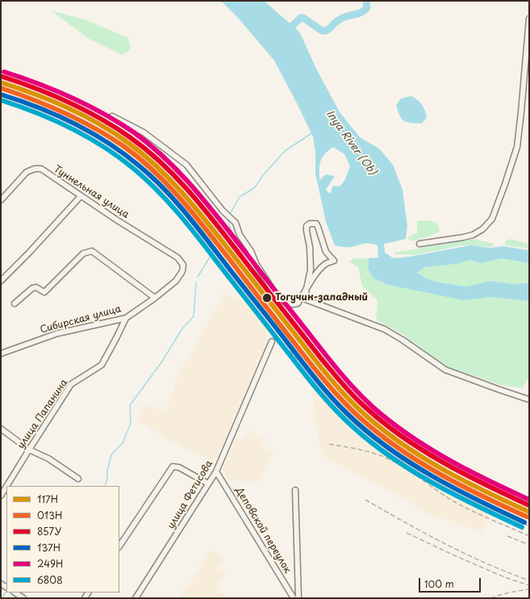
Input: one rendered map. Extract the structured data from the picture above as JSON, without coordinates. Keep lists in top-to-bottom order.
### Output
{
  "streets": {
    "street": [
      "Туннельная улица",
      "Сибирская улица",
      "улица Папанина",
      "улица Фетисова",
      "Деповской переулок"
    ]
  },
  "crossings": [
    ["Туннельная улица", "Сибирская улица"],
    ["Сибирская улица", "улица Папанина"],
    ["улица Фетисова", "Деповской переулок"]
  ],
  "water": ["Inya River (Ob)"],
  "places": ["Тогучин-западный"],
  "lines": [
    "transit line 249Н",
    "transit line 857У",
    "transit line 117Н",
    "transit line 013Н",
    "transit line 137Н",
    "transit line 6808"
  ],
  "legend": [
    "117Н",
    "013Н",
    "857У",
    "137Н",
    "249Н",
    "6808"
  ],
  "scale_bar": "100 m"
}
